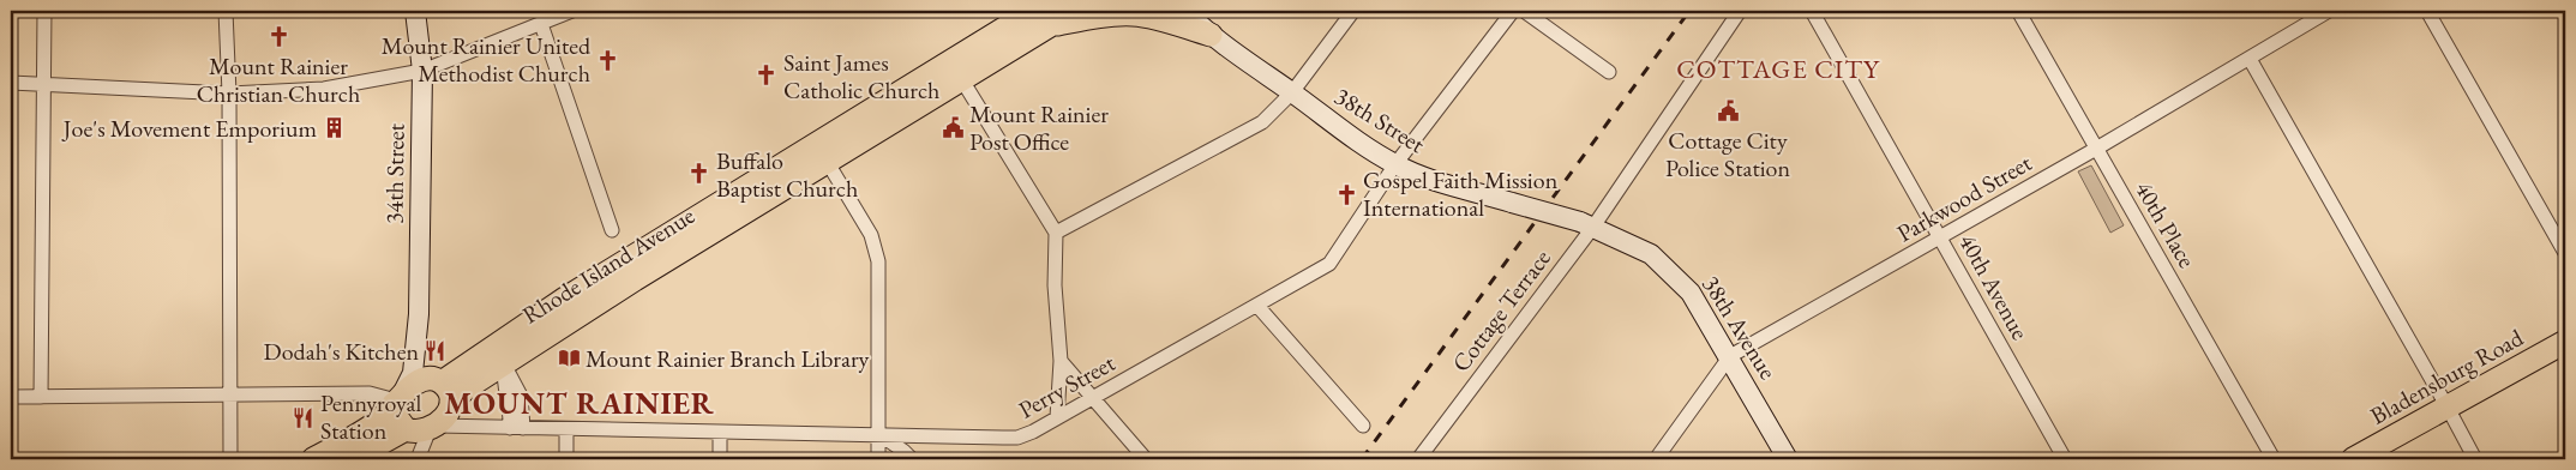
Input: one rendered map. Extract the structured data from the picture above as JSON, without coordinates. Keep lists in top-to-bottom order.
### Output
{
  "streets": {
    "main road": [
      "38th Street",
      "34th Street",
      "Rhode Island Avenue",
      "38th Avenue",
      "Bladensburg Road"
    ],
    "street": [
      "Parkwood Street",
      "40th Place",
      "40th Avenue",
      "Cottage Terrace",
      "Perry Street"
    ]
  },
  "crossings": [
    ["38th Street", "Cottage Terrace"],
    ["38th Street", "38th Avenue"],
    ["38th Street", "Perry Street"],
    ["34th Street", "Rhode Island Avenue"],
    ["34th Street", "Perry Street"],
    ["Parkwood Street", "40th Place"],
    ["Parkwood Street", "40th Avenue"],
    ["Parkwood Street", "38th Avenue"],
    ["Rhode Island Avenue", "Perry Street"],
    ["Cottage Terrace", "38th Avenue"]
  ],
  "districts": ["COTTAGE CITY", "MOUNT RAINIER"],
  "places": {
    "church": [
      "Mount Rainier Christian Church",
      "Mount Rainier United Methodist Church",
      "Saint James Catholic Church",
      "Buffalo Baptist Church",
      "Gospel Faith Mission International"
    ],
    "public building": ["Cottage City Police Station", "Mount Rainier Post Office"],
    "building": ["Joe's Movement Emporium"],
    "restaurant": ["Dodah's Kitchen", "Pennyroyal Station"],
    "library": ["Mount Rainier Branch Library"]
  }
}
